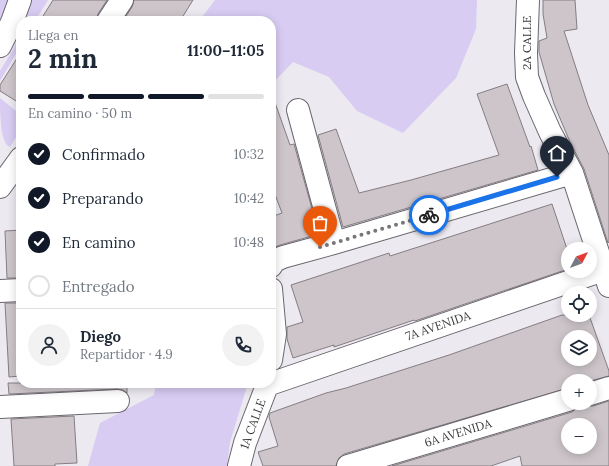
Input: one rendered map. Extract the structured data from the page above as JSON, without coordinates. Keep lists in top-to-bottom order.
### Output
{
  "streets": {
    "street": [
      "2A CALLE",
      "7A AVENIDA",
      "1A CALLE",
      "6A AVENIDA"
    ]
  },
  "crossings": [
    ["2A CALLE", "7A AVENIDA"]
  ],
  "north": "top right",
  "page": {
    "heading": ["2 min", "Llega en", "11:00–11:05"],
    "panel": ["Diego", "Repartidor · 4.9"],
    "bar": "En camino · 50 m",
    "list": [
      ["Confirmado", "10:32"],
      ["Preparando", "10:42"],
      ["En camino", "10:48"],
      "Entregado"
    ],
    "map_buttons": ["+", "−"]
  }
}
